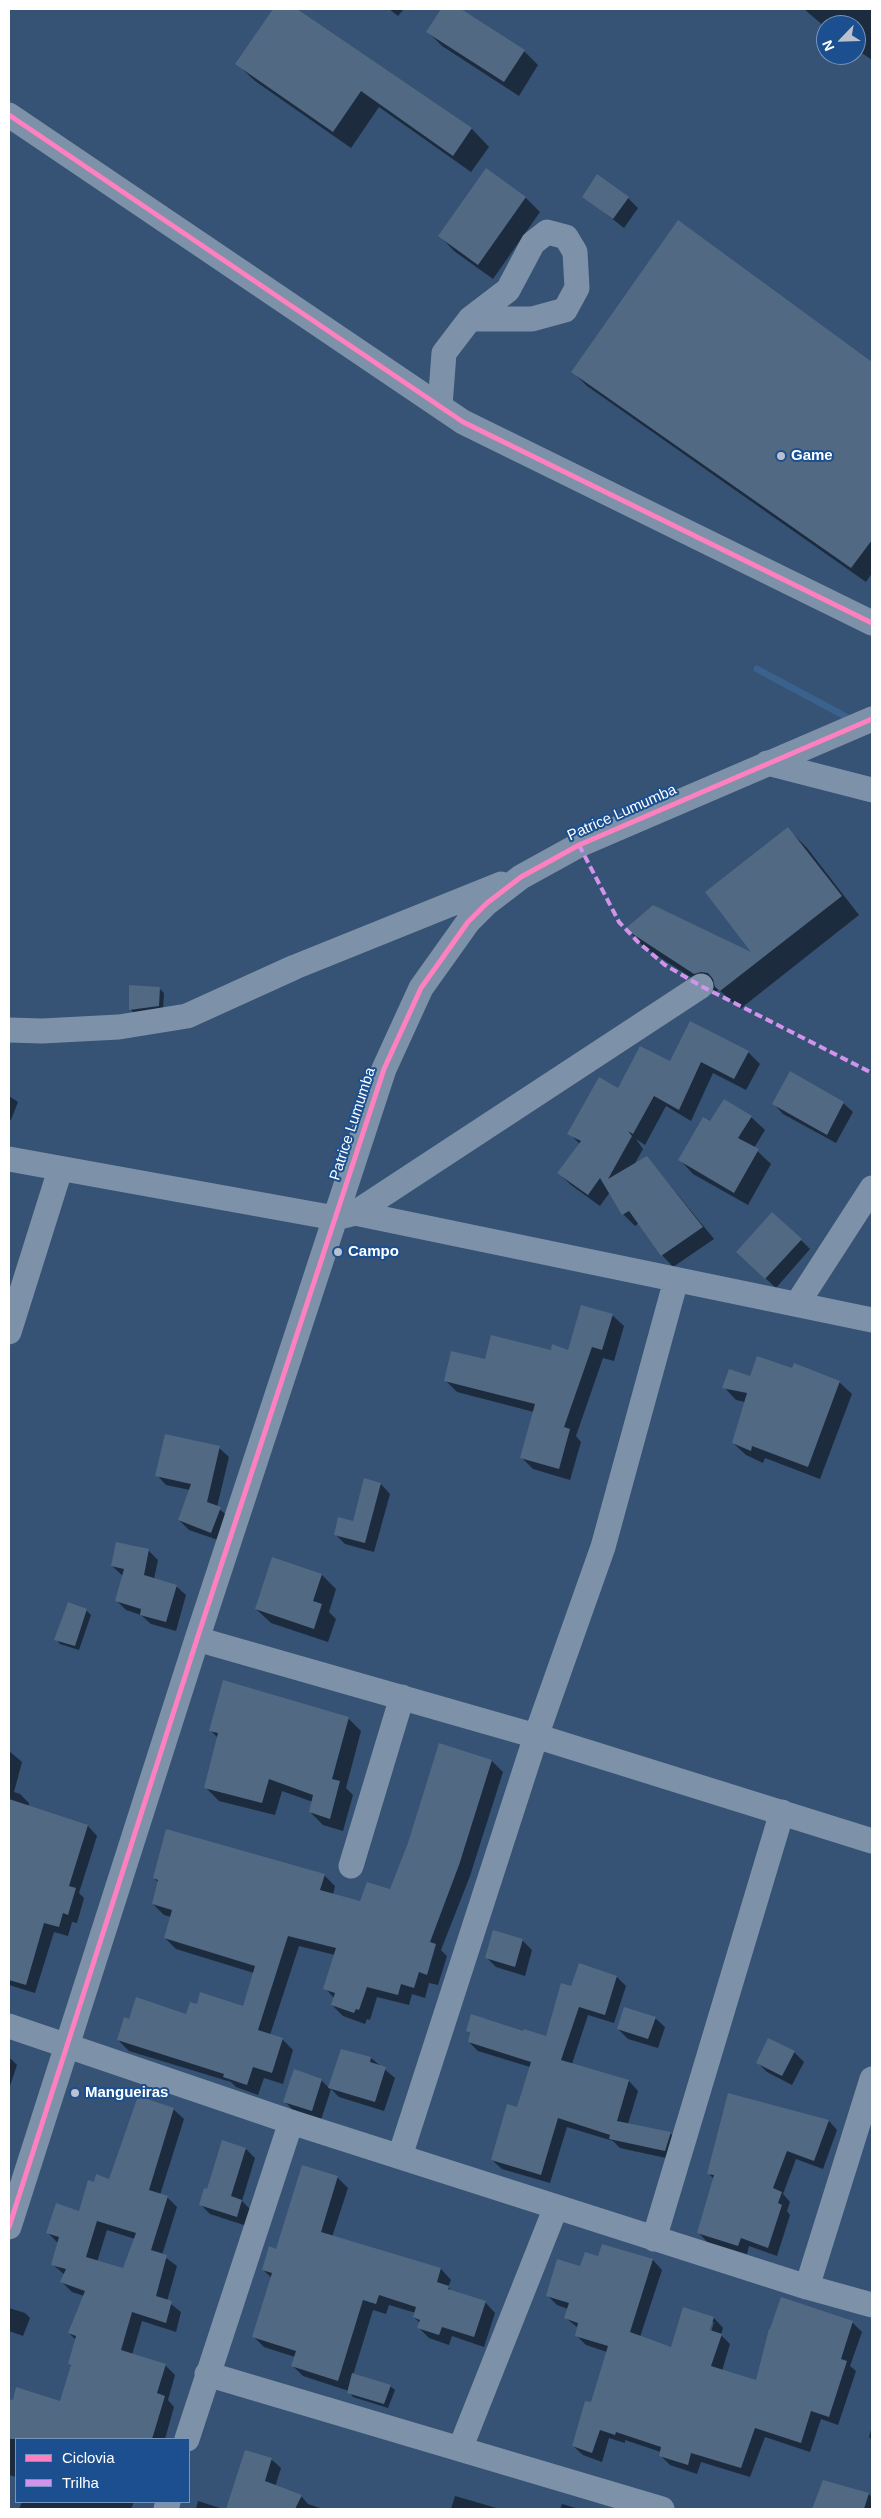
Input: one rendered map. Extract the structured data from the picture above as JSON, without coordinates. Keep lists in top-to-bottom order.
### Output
{
  "streets": {
    "street": ["Patrice Lumumba"]
  },
  "places": ["Game", "Campo", "Mangueiras"],
  "legend": ["Ciclovia", "Trilha"],
  "north": "bottom left"
}
